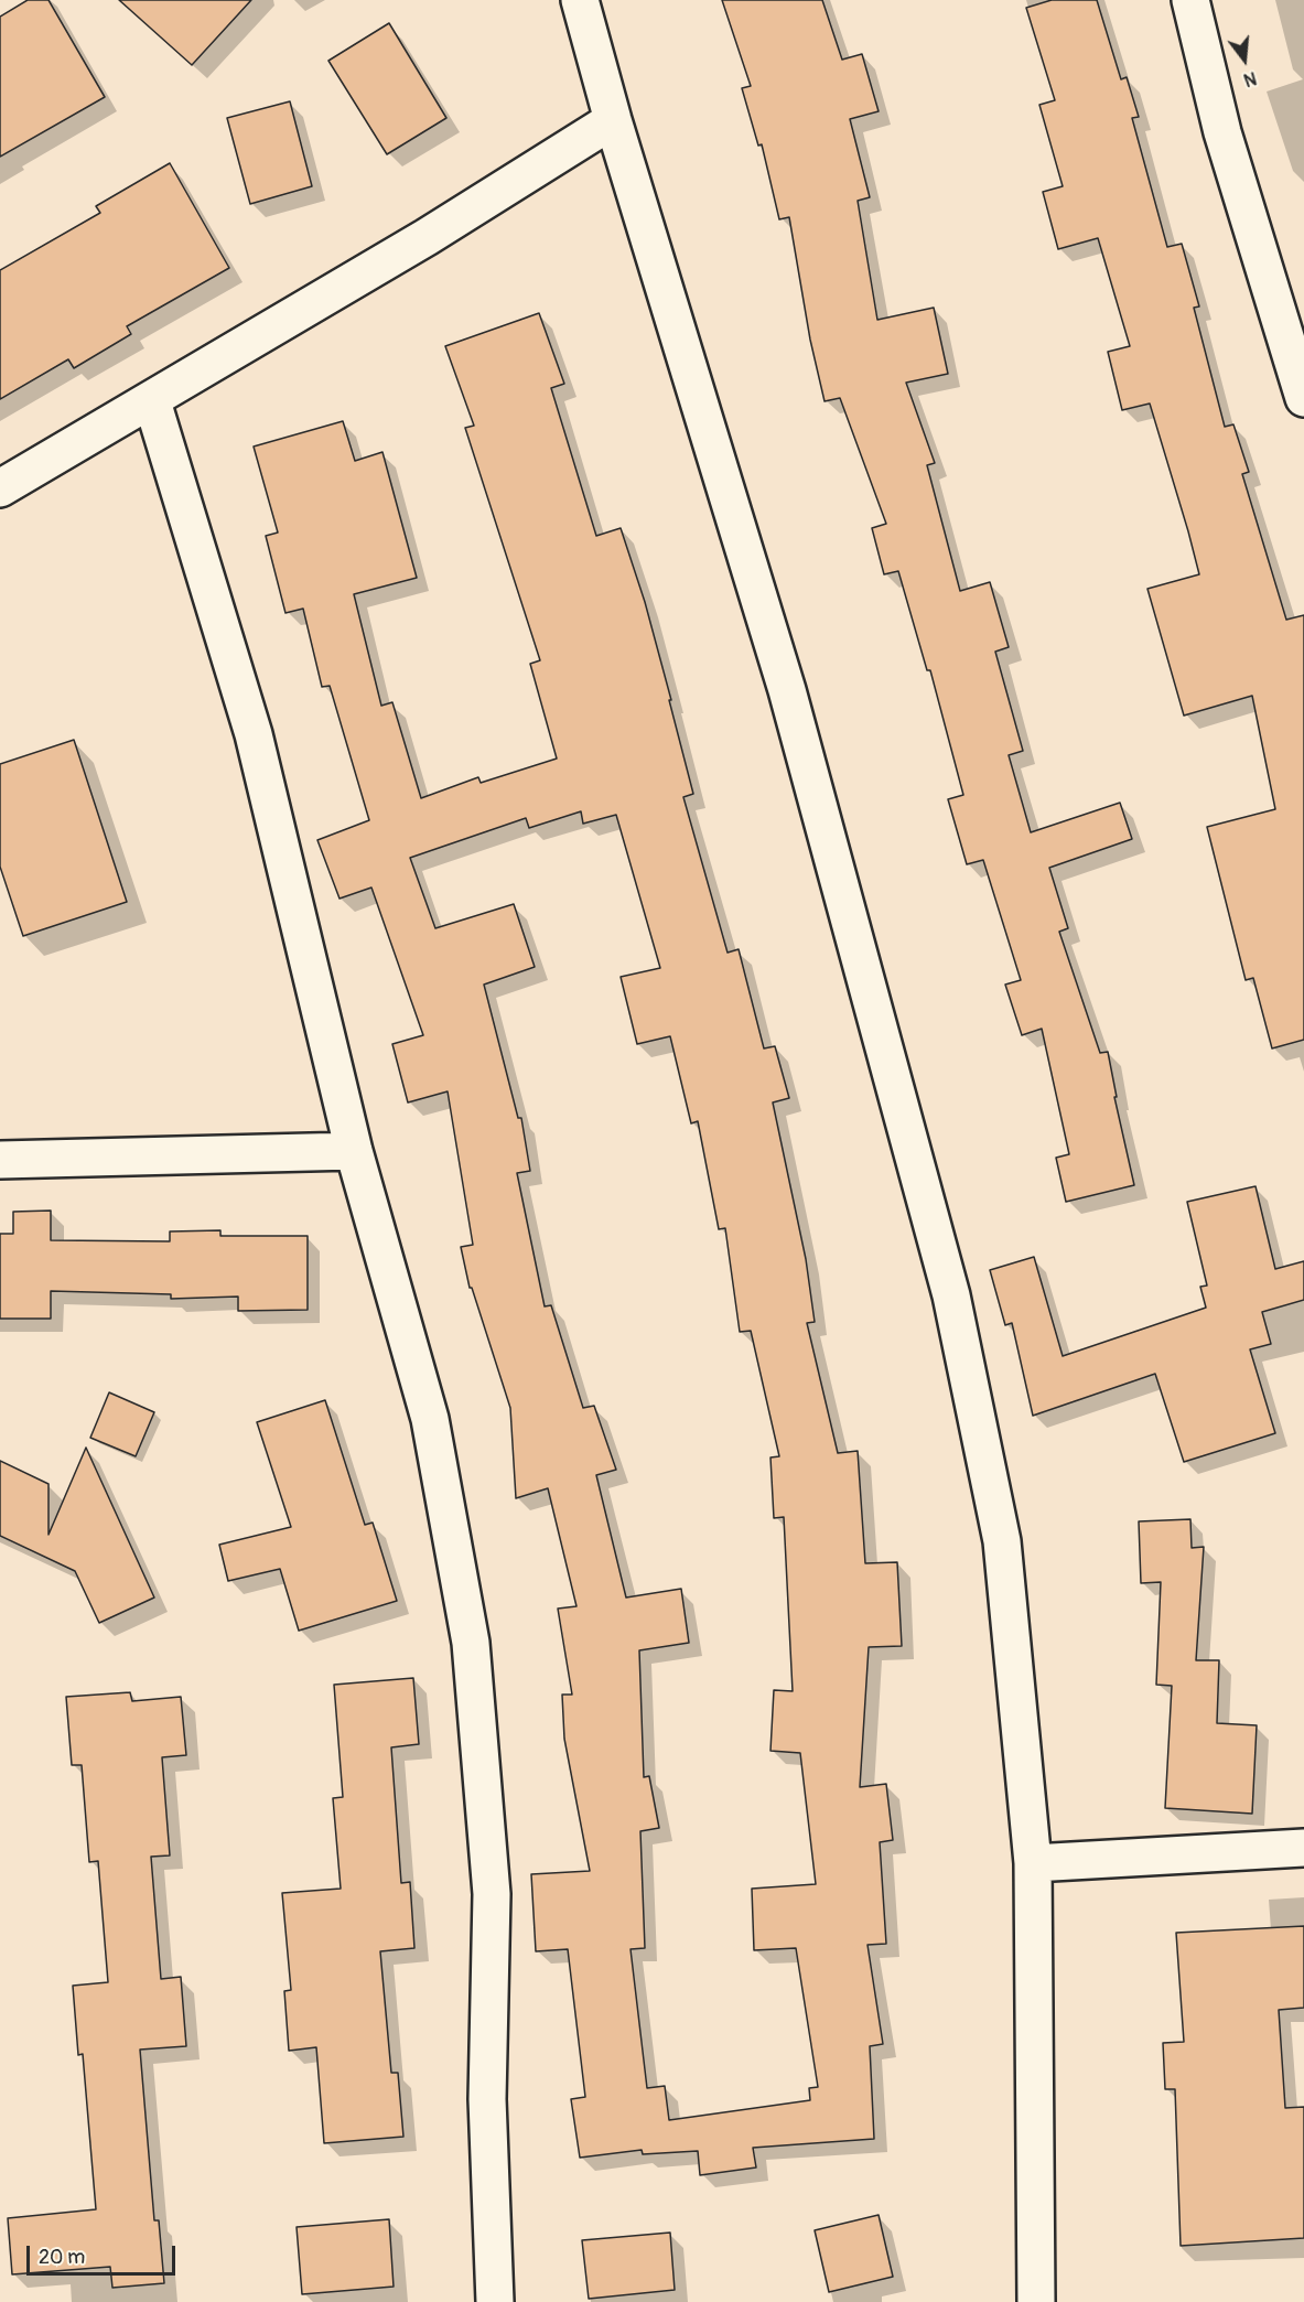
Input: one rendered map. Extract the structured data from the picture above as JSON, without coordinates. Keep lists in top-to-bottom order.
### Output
{
  "scale_bar": "20 m",
  "north": "bottom"
}
